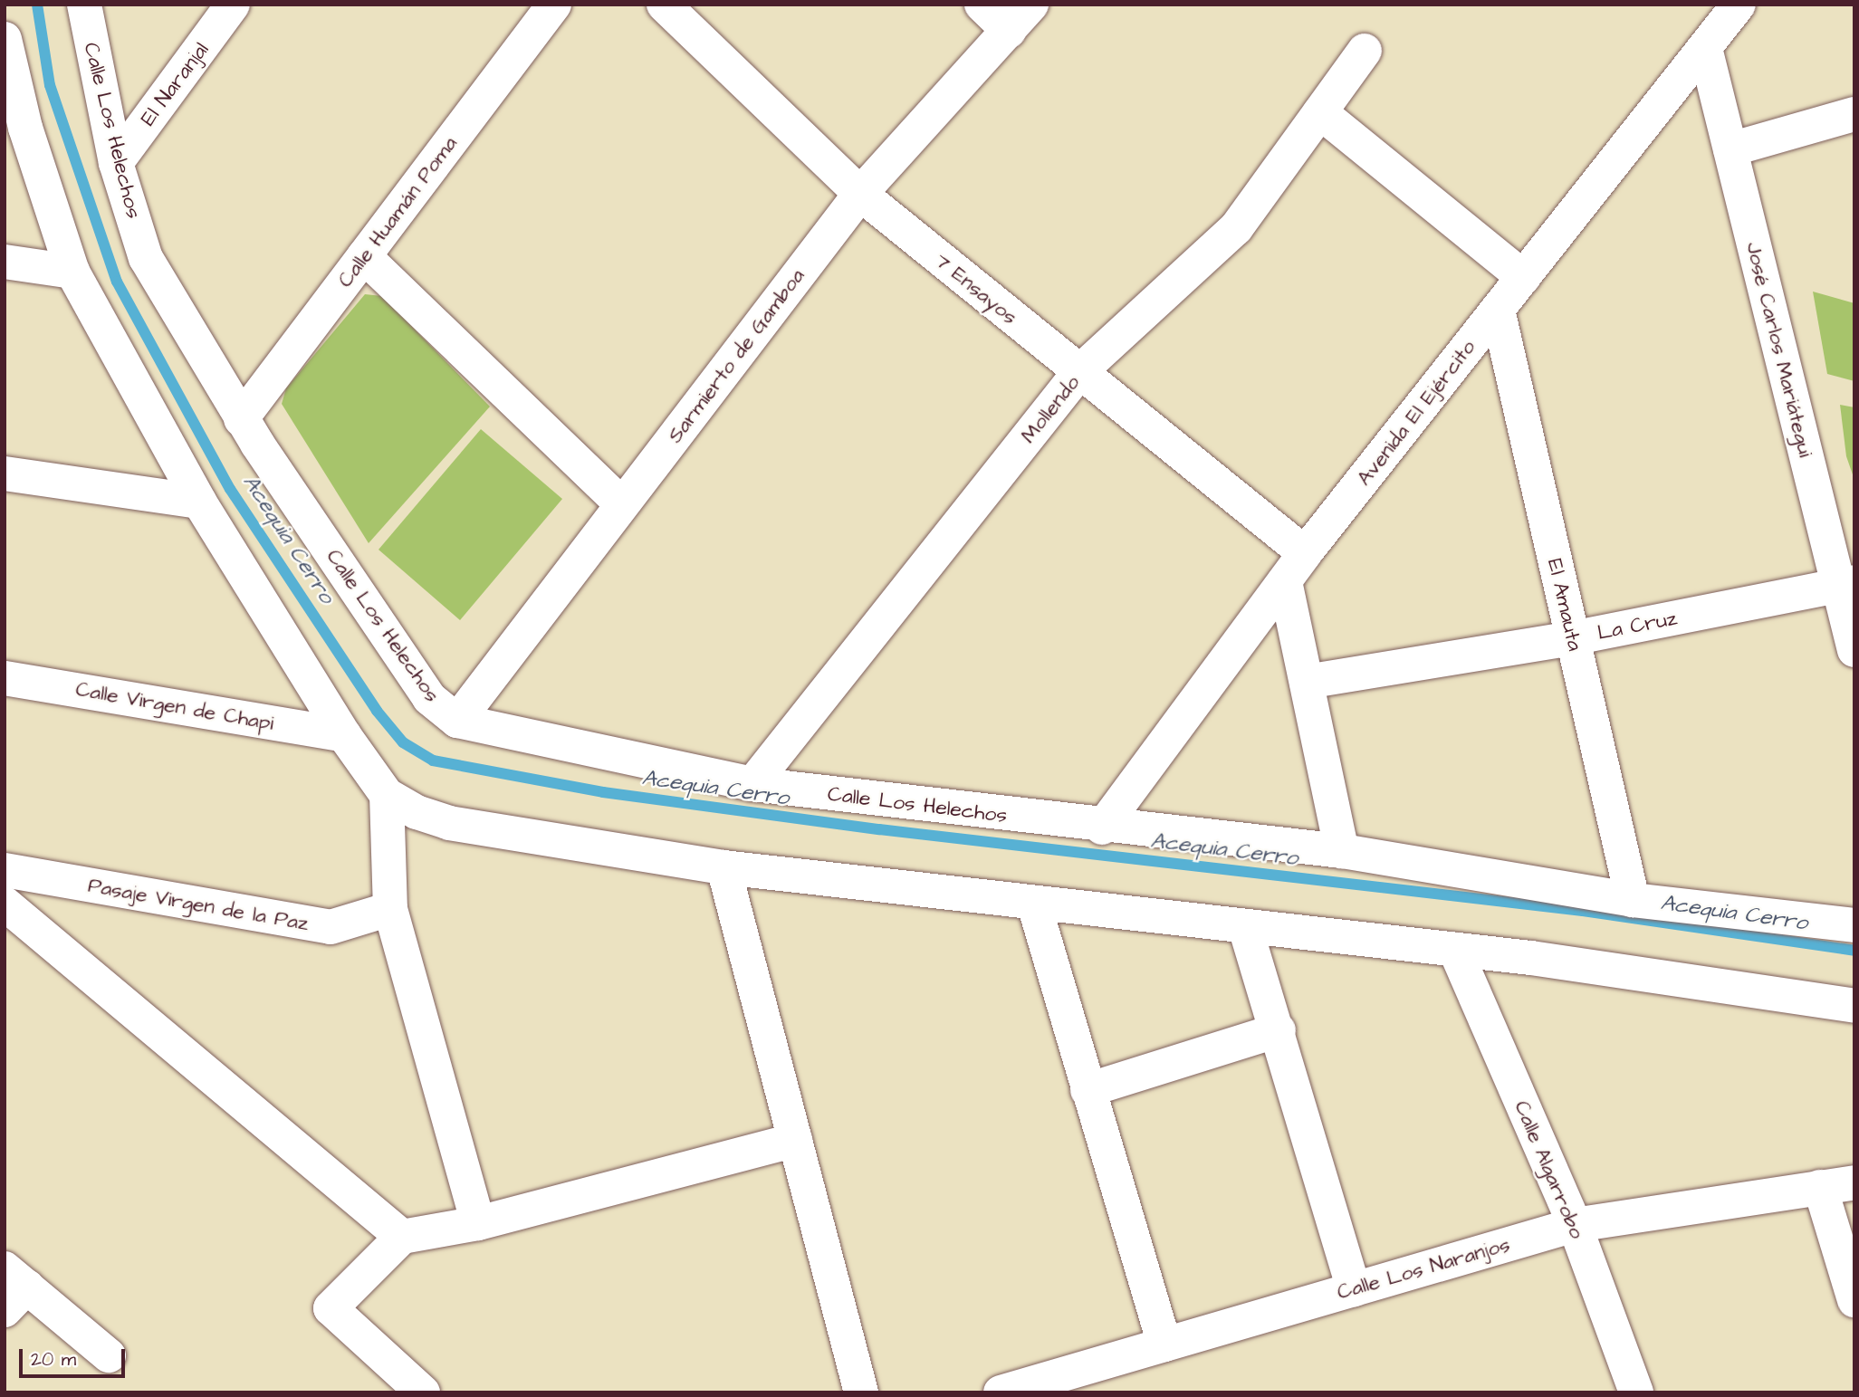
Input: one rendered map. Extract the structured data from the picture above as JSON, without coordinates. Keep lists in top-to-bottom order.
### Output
{
  "streets": {
    "street": [
      "El Naranjal",
      "Calle Los Helechos",
      "Calle Huamán Poma",
      "7 Ensayos",
      "José Carlos Mariátegui",
      "Sarmierto de Gamboa",
      "Mollendo",
      "Avenida El Ejército",
      "El Amauta",
      "La Cruz",
      "Calle Virgen de Chapi",
      "Pasaje Virgen de la Paz",
      "Calle Algarrobo",
      "Calle Los Naranjos"
    ]
  },
  "crossings": [
    ["El Naranjal", "Calle Los Helechos"],
    ["Calle Los Helechos", "Calle Huamán Poma"],
    ["Calle Los Helechos", "Sarmierto de Gamboa"],
    ["Calle Los Helechos", "Mollendo"],
    ["Calle Los Helechos", "Avenida El Ejército"],
    ["7 Ensayos", "Sarmierto de Gamboa"],
    ["7 Ensayos", "Mollendo"],
    ["7 Ensayos", "Avenida El Ejército"],
    ["José Carlos Mariátegui", "Avenida El Ejército"],
    ["José Carlos Mariátegui", "La Cruz"],
    ["Avenida El Ejército", "El Amauta"],
    ["El Amauta", "La Cruz"],
    ["Calle Algarrobo", "Calle Los Naranjos"]
  ],
  "water": ["Acequia Cerro"],
  "scale_bar": "20 m"
}
